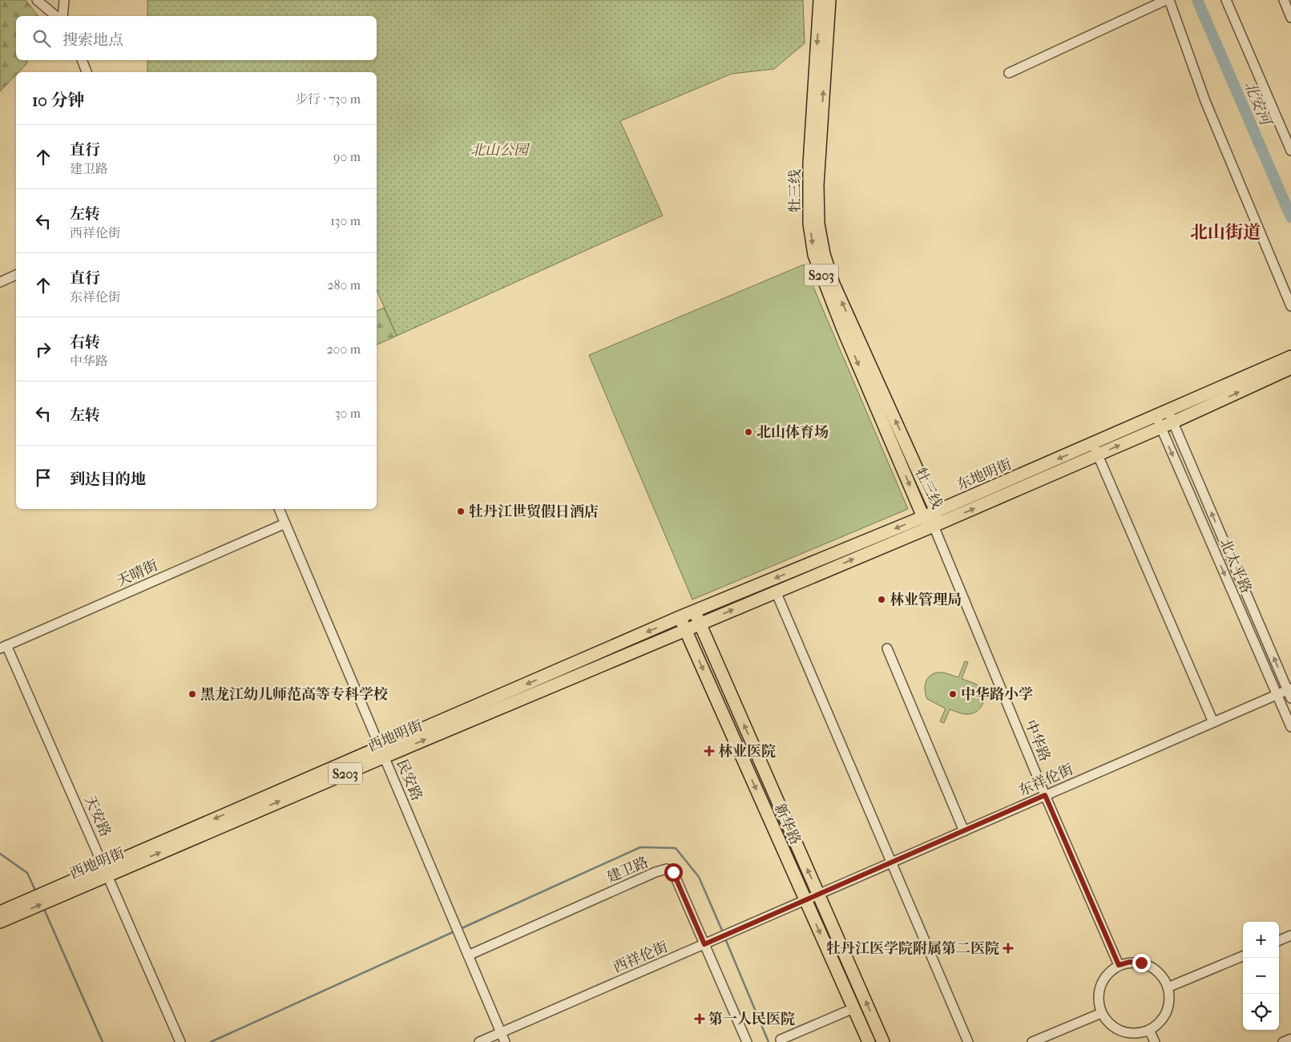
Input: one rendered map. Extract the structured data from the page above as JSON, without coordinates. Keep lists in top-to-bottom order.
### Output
{
  "streets": {
    "main road": [
      "牡三线",
      "S203",
      "东地明街",
      "西地明街",
      "新华路"
    ],
    "street": [
      "北太平路",
      "天晴街",
      "中华路",
      "民安路",
      "东祥伦街",
      "天安路",
      "建卫路",
      "西祥伦街"
    ]
  },
  "crossings": [
    ["牡三线", "东地明街"],
    ["牡三线", "中华路"],
    ["东地明街", "北太平路"],
    ["东地明街", "西地明街"],
    ["东地明街", "中华路"],
    ["东地明街", "新华路"],
    ["北太平路", "东祥伦街"],
    ["天晴街", "民安路"],
    ["天晴街", "天安路"],
    ["西地明街", "民安路"],
    ["西地明街", "天安路"],
    ["西地明街", "新华路"],
    ["中华路", "东祥伦街"],
    ["民安路", "建卫路"],
    ["民安路", "西祥伦街"],
    ["东祥伦街", "新华路"],
    ["东祥伦街", "西祥伦街"],
    ["新华路", "西祥伦街"],
    ["建卫路", "西祥伦街"]
  ],
  "districts": ["北山街道"],
  "water": ["北安河"],
  "parks": ["北山公园"],
  "places": {
    "other": [
      "北山体育场",
      "牡丹江世贸假日酒店",
      "林业管理局",
      "黑龙江幼儿师范高等专科学校",
      "中华路小学"
    ],
    "health": ["林业医院", "牡丹江医学院附属第二医院", "第一人民医院"]
  },
  "page": {
    "search": "搜索地点",
    "heading": ["10 分钟", "步行 · 730 m"],
    "list": [
      ["直行", "建卫路", "90 m"],
      ["左转", "西祥伦街", "130 m"],
      ["直行", "东祥伦街", "280 m"],
      ["右转", "中华路", "200 m"],
      ["左转", "30 m"],
      "到达目的地"
    ],
    "map_buttons": ["+", "−"]
  }
}
